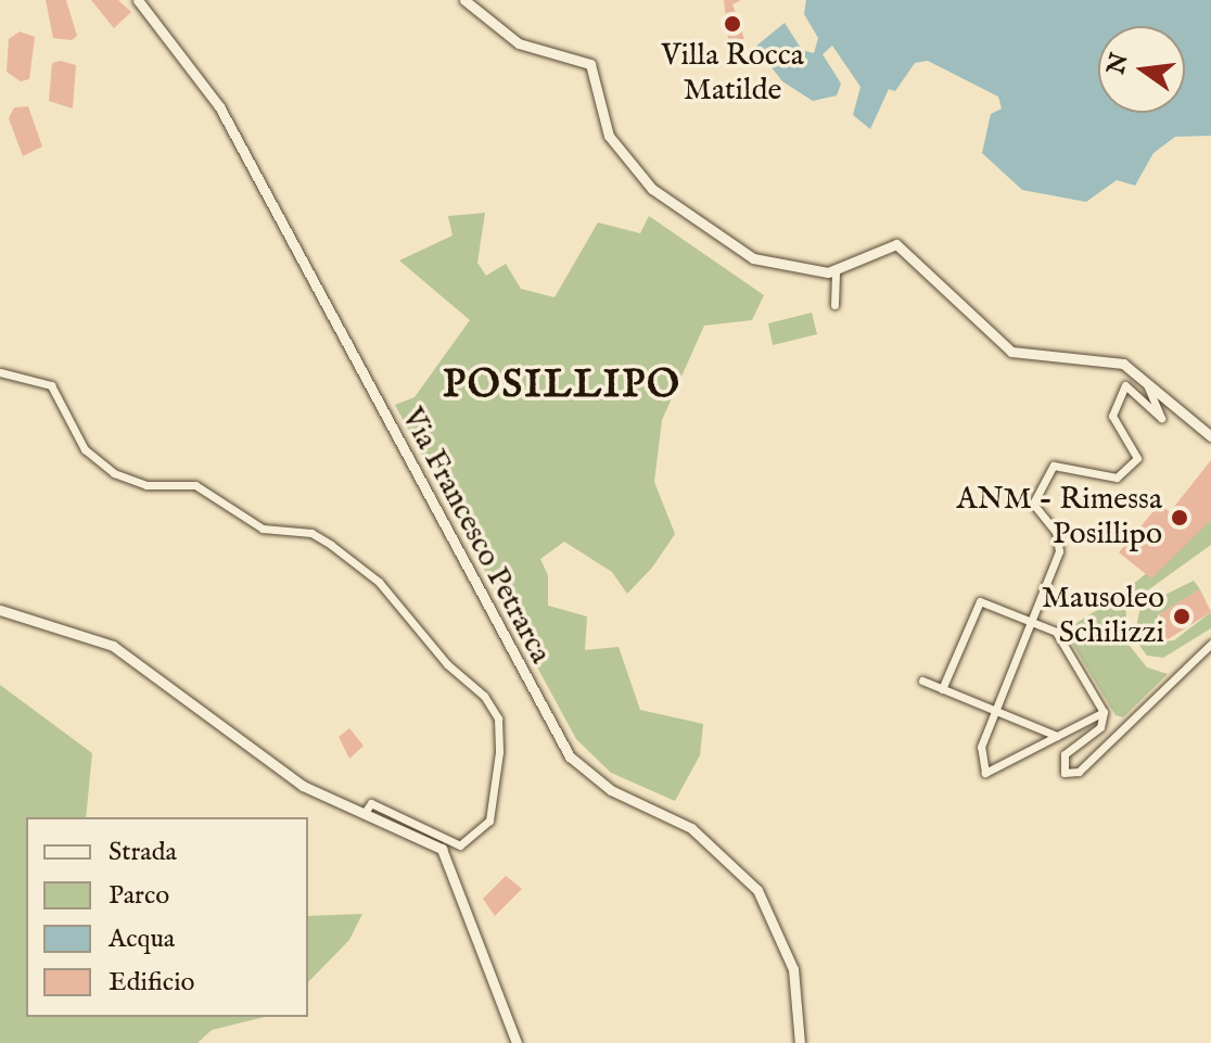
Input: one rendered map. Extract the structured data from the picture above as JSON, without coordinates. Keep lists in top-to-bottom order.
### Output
{
  "streets": {
    "street": ["Via Francesco Petrarca"]
  },
  "districts": ["POSILLIPO"],
  "places": ["Villa Rocca Matilde", "ANM - Rimessa Posillipo", "Mausoleo Schilizzi"],
  "legend": [
    "Strada",
    "Parco",
    "Acqua",
    "Edificio"
  ],
  "north": "left"
}
